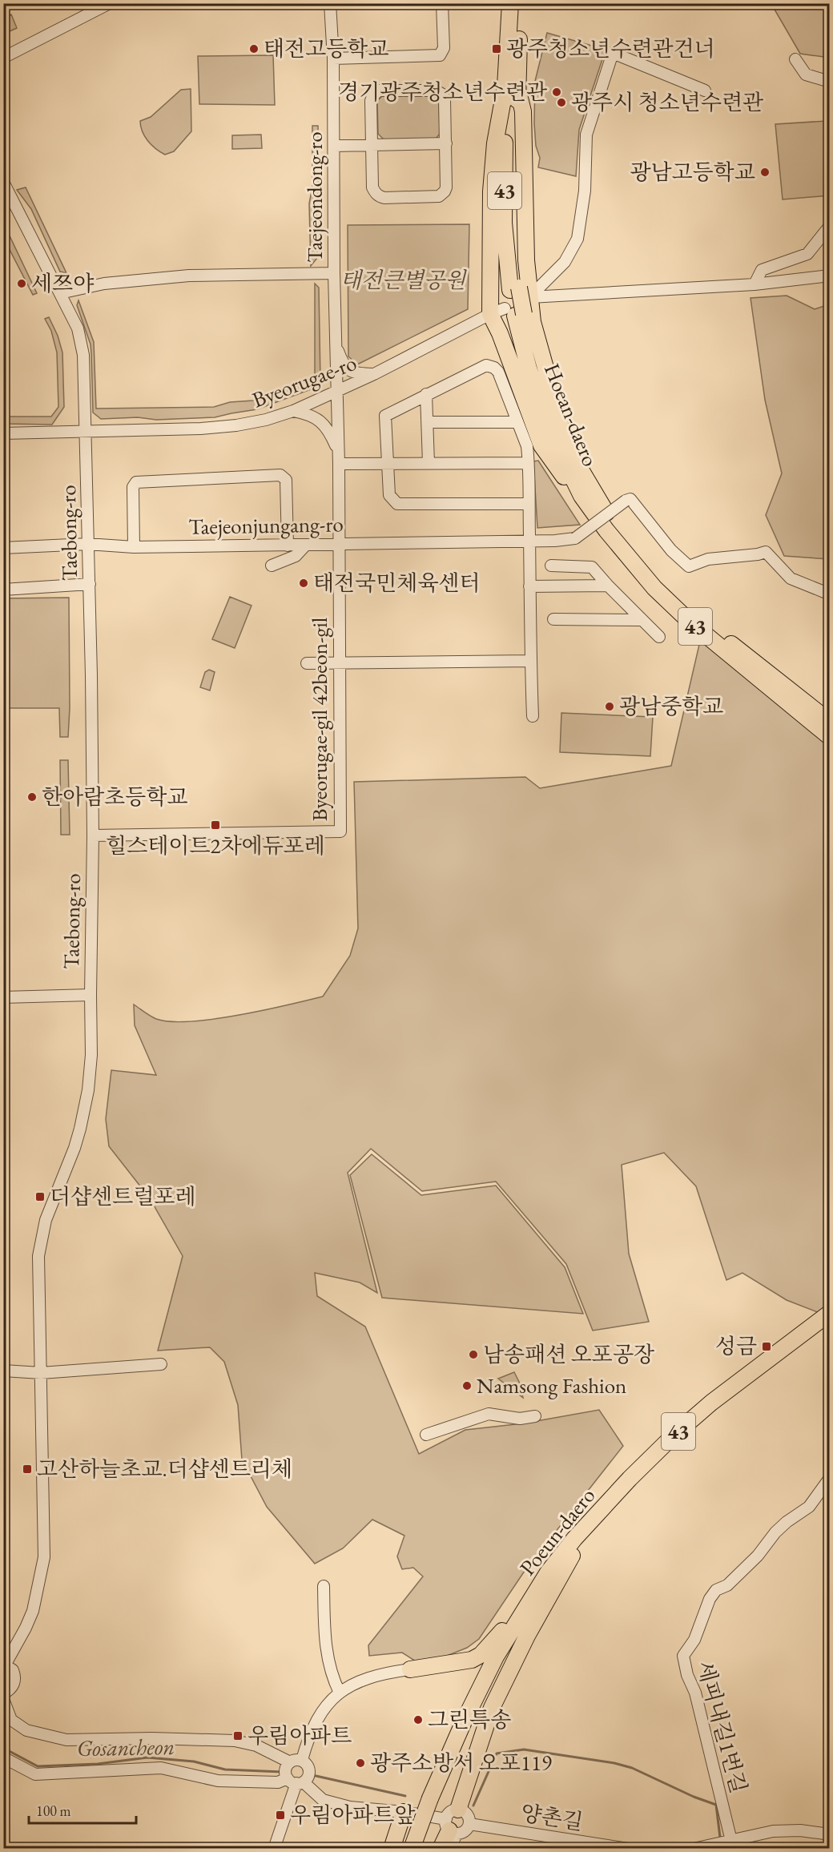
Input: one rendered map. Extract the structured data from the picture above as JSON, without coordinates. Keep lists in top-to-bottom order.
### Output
{
  "streets": {
    "highway": ["43", "Hoean-daero", "Poeun-daero"],
    "street": [
      "Taejeondong-ro",
      "Byeorugae-ro",
      "Taejeonjungang-ro",
      "Taebong-ro",
      "Byeorugae-gil 42beon-gil",
      "세피내길1번길",
      "양촌길"
    ]
  },
  "crossings": [
    ["43", "Poeun-daero"],
    ["Taejeondong-ro", "Byeorugae-ro"],
    ["Taejeondong-ro", "Byeorugae-gil 42beon-gil"],
    ["Byeorugae-ro", "Hoean-daero"],
    ["Byeorugae-ro", "Taebong-ro"],
    ["Byeorugae-ro", "Byeorugae-gil 42beon-gil"],
    ["Taejeonjungang-ro", "Taebong-ro"],
    ["Taejeonjungang-ro", "Byeorugae-gil 42beon-gil"],
    ["Taebong-ro", "Byeorugae-gil 42beon-gil"]
  ],
  "water": ["Gosancheon"],
  "parks": ["태전큰별공원"],
  "places": {
    "other": [
      "태전고등학교",
      "경기광주청소년수련관",
      "광주시 청소년수련관",
      "광남고등학교",
      "세쯔야",
      "태전국민체육센터",
      "광남중학교",
      "한아람초등학교",
      "남송패션 오포공장",
      "Namsong Fashion",
      "그린특송",
      "광주소방서 오포119"
    ],
    "transit": [
      "광주청소년수련관건너",
      "힐스테이트2차에듀포레",
      "더샵센트럴포레",
      "성금",
      "고산하늘초교.더샵센트리체",
      "우림아파트",
      "우림아파트앞"
    ]
  },
  "scale_bar": "100 m"
}
